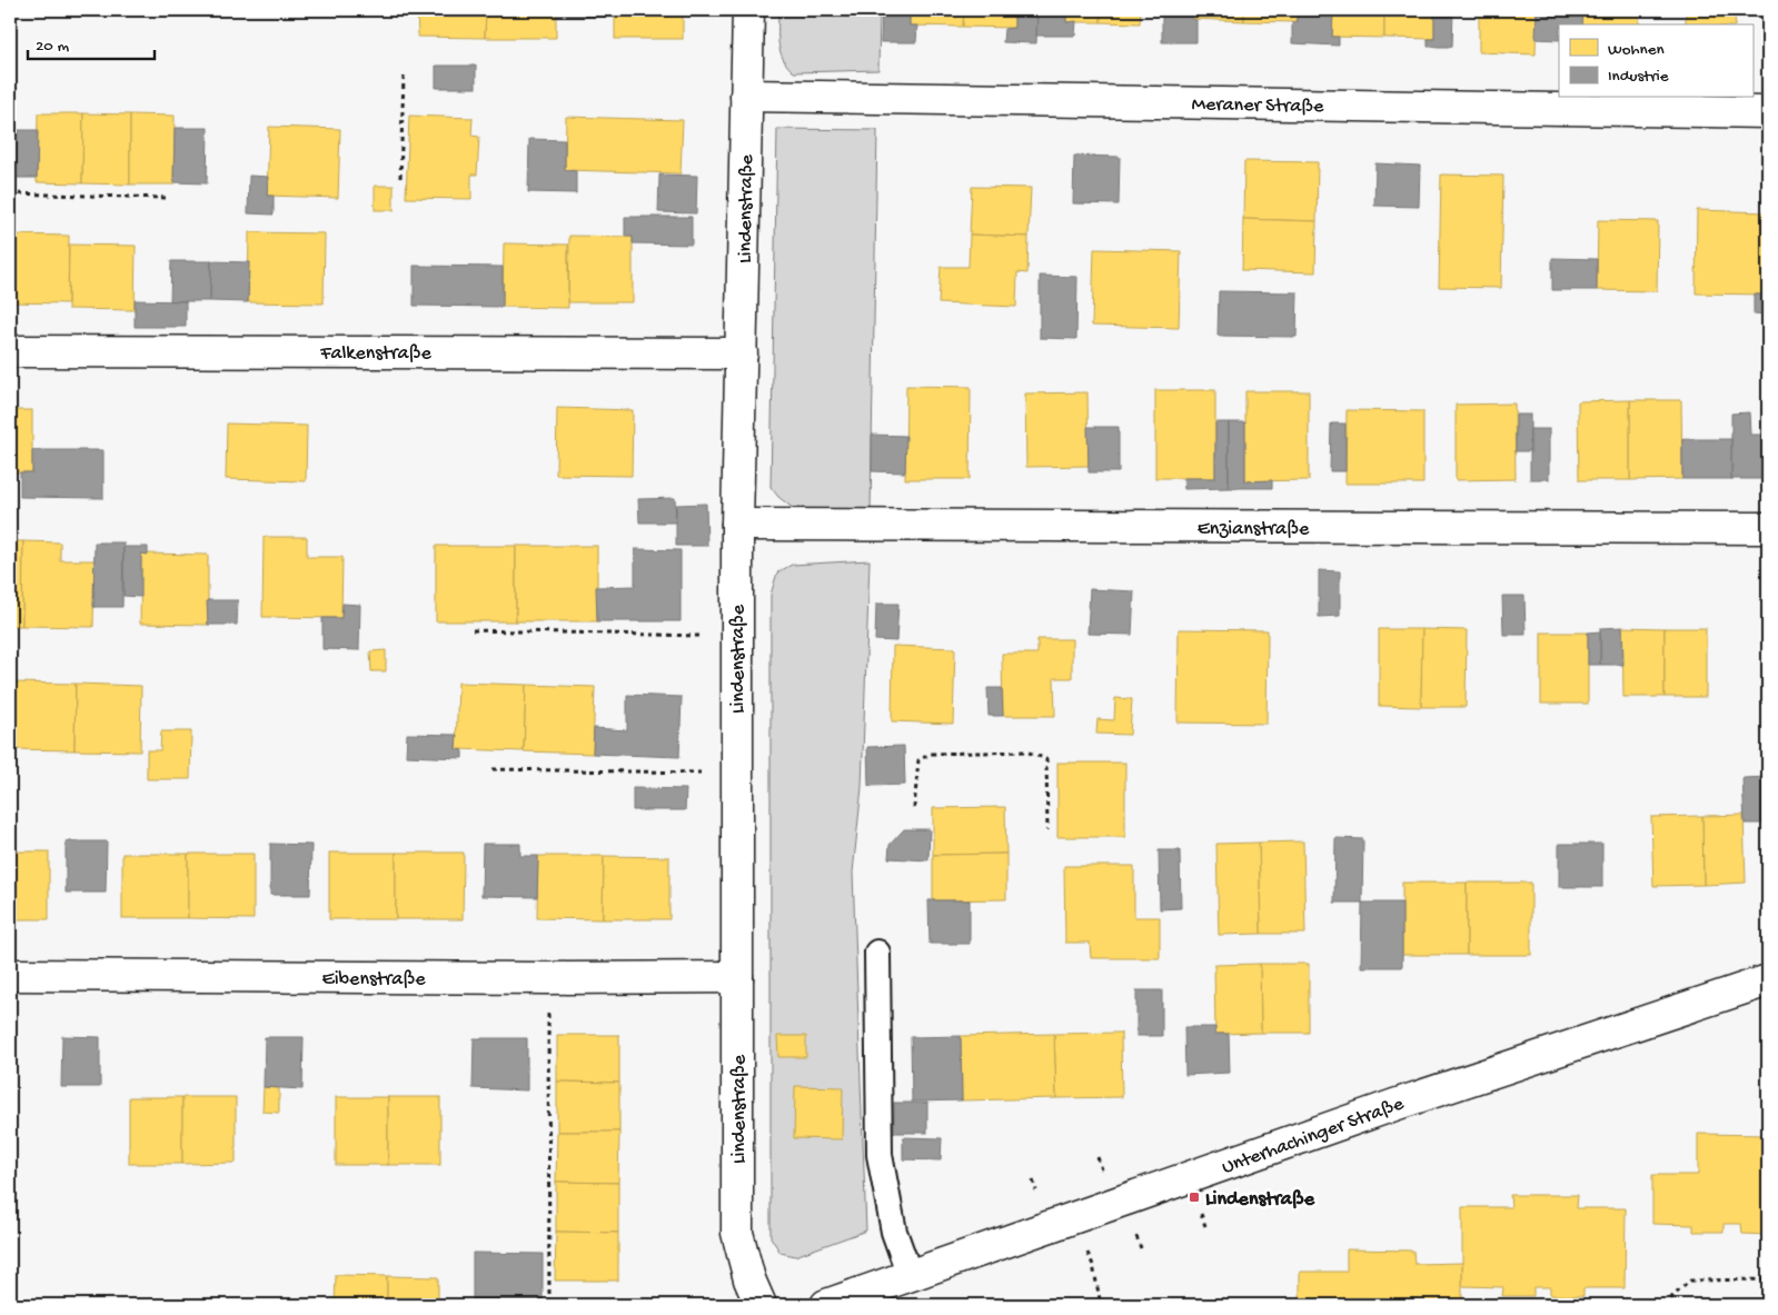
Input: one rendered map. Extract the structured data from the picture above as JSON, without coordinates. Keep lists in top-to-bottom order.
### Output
{
  "streets": {
    "street": [
      "Meraner Straße",
      "Lindenstraße",
      "Falkenstraße",
      "Enzianstraße",
      "Eibenstraße",
      "Unterhachinger Straße"
    ]
  },
  "crossings": [
    ["Meraner Straße", "Lindenstraße"],
    ["Lindenstraße", "Falkenstraße"],
    ["Lindenstraße", "Enzianstraße"],
    ["Lindenstraße", "Eibenstraße"]
  ],
  "places": {
    "transit": ["Lindenstraße"]
  },
  "legend": ["Wohnen", "Industrie"],
  "scale_bar": "20 m"
}
